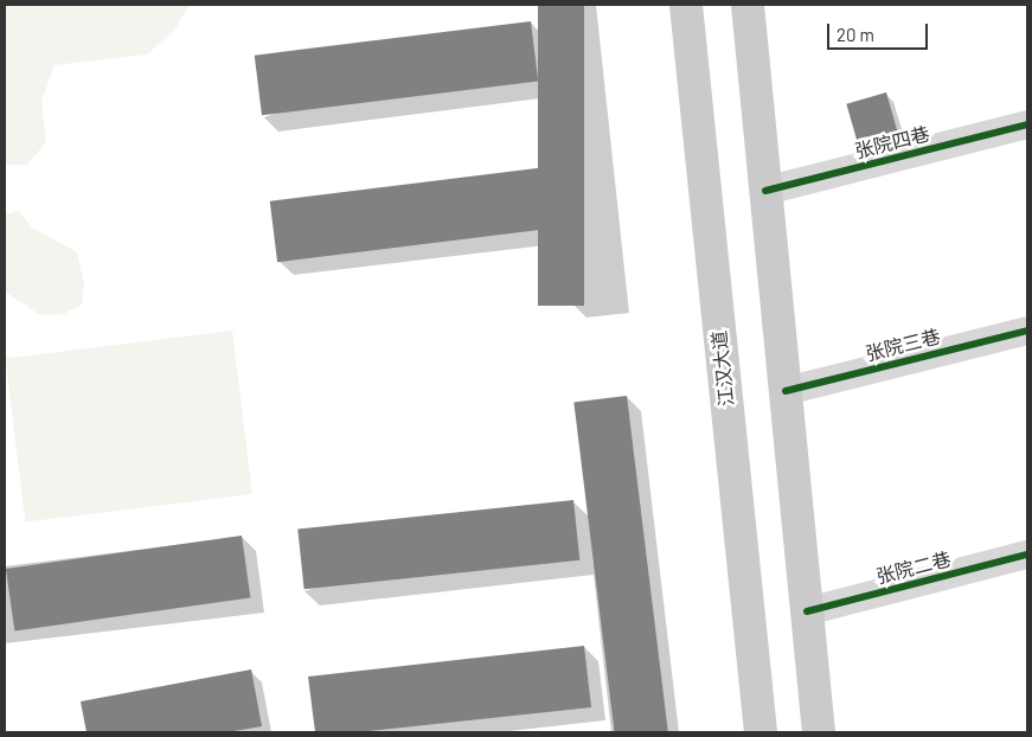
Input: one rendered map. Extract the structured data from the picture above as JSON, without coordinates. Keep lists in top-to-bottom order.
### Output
{
  "streets": {
    "main road": ["江汉大道"],
    "street": ["张院四巷", "张院三巷", "张院二巷"]
  },
  "scale_bar": "20 m"
}
